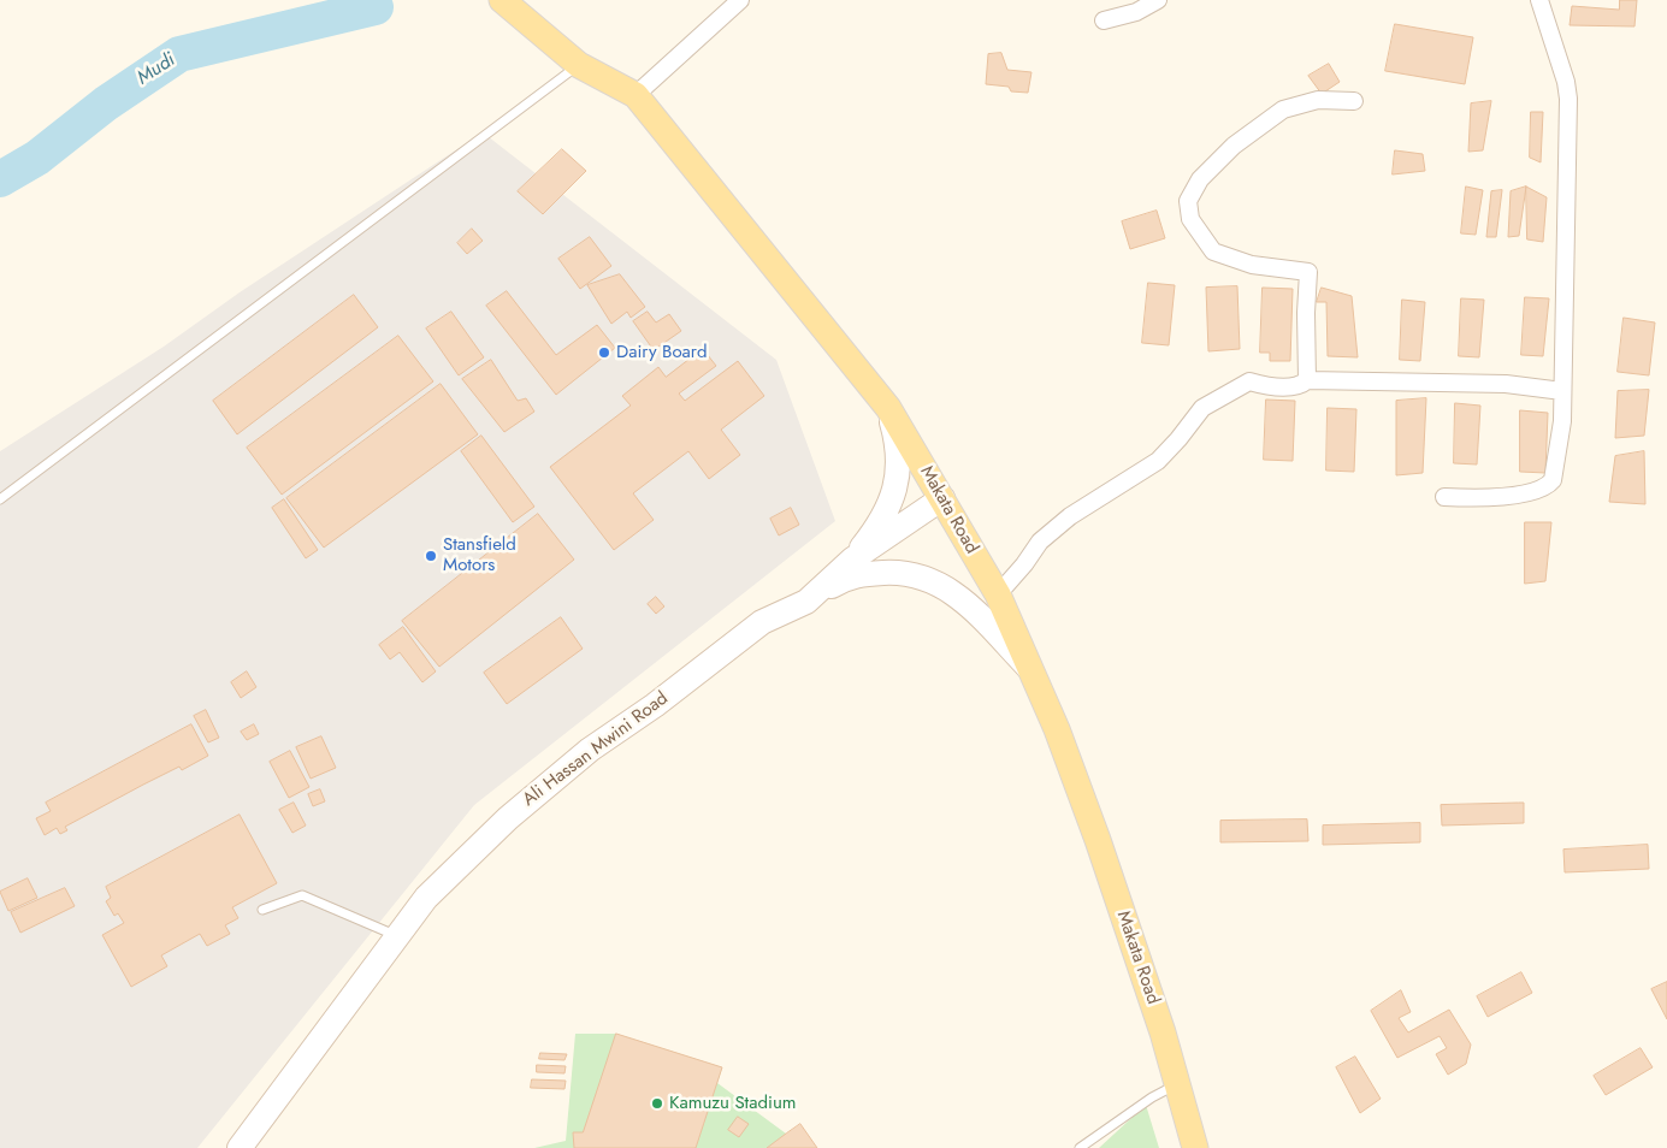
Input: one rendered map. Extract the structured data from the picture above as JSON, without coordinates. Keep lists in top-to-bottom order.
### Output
{
  "streets": {
    "main road": ["Makata Road", "Ali Hassan Mwini Road"]
  },
  "crossings": [
    ["Makata Road", "Ali Hassan Mwini Road"]
  ],
  "water": ["Mudi"],
  "places": ["Dairy Board", "Stansfield Motors", "Kamuzu Stadium"]
}
